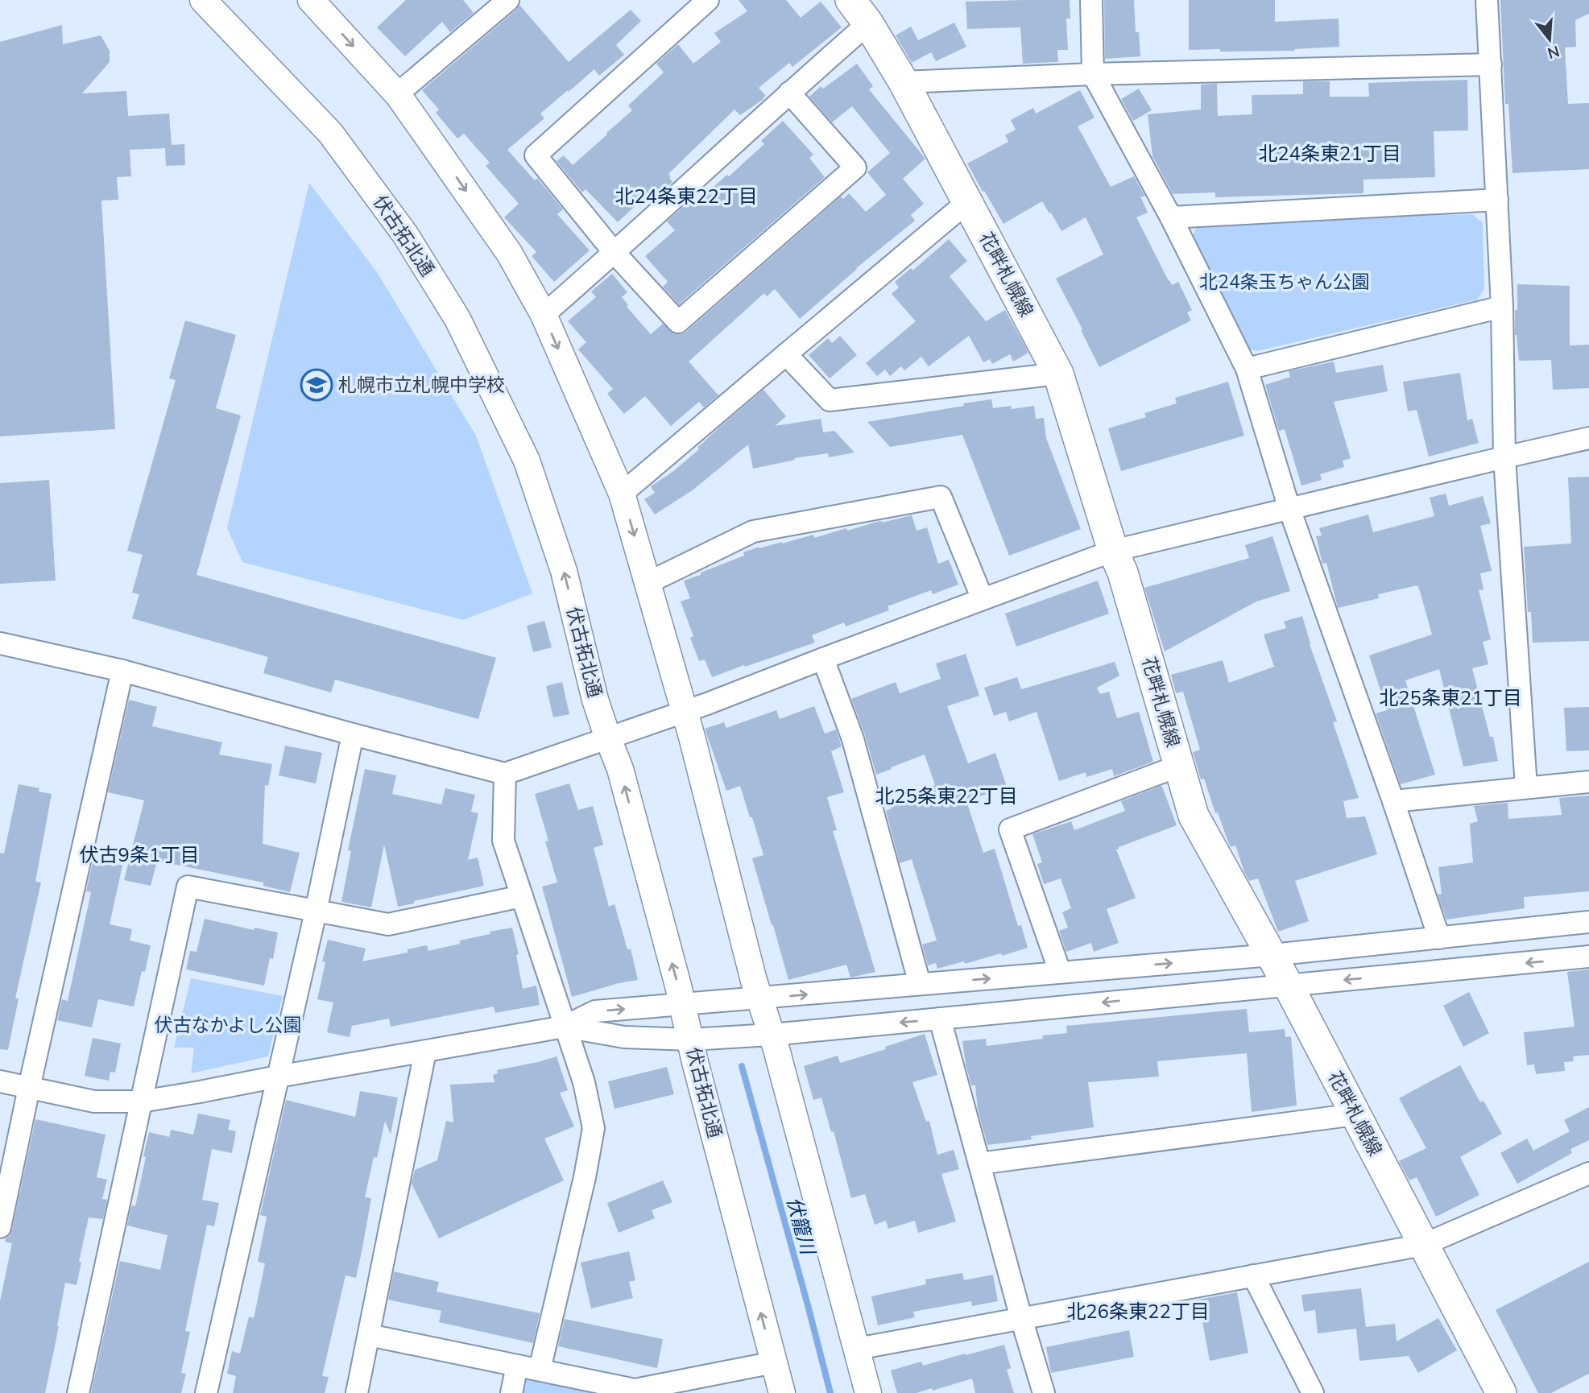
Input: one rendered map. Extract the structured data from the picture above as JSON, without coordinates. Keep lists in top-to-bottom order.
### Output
{
  "streets": {
    "main road": ["花畔札幌線"],
    "street": ["伏古拓北通"]
  },
  "districts": [
    "北24条東21丁目",
    "北24条東22丁目",
    "北25条東21丁目",
    "北25条東22丁目",
    "伏古9条1丁目",
    "北26条東22丁目"
  ],
  "water": ["伏籠川"],
  "parks": ["北24条玉ちゃん公園", "伏古なかよし公園"],
  "places": {
    "school or university": ["札幌市立札幌中学校"]
  },
  "north": "bottom"
}
